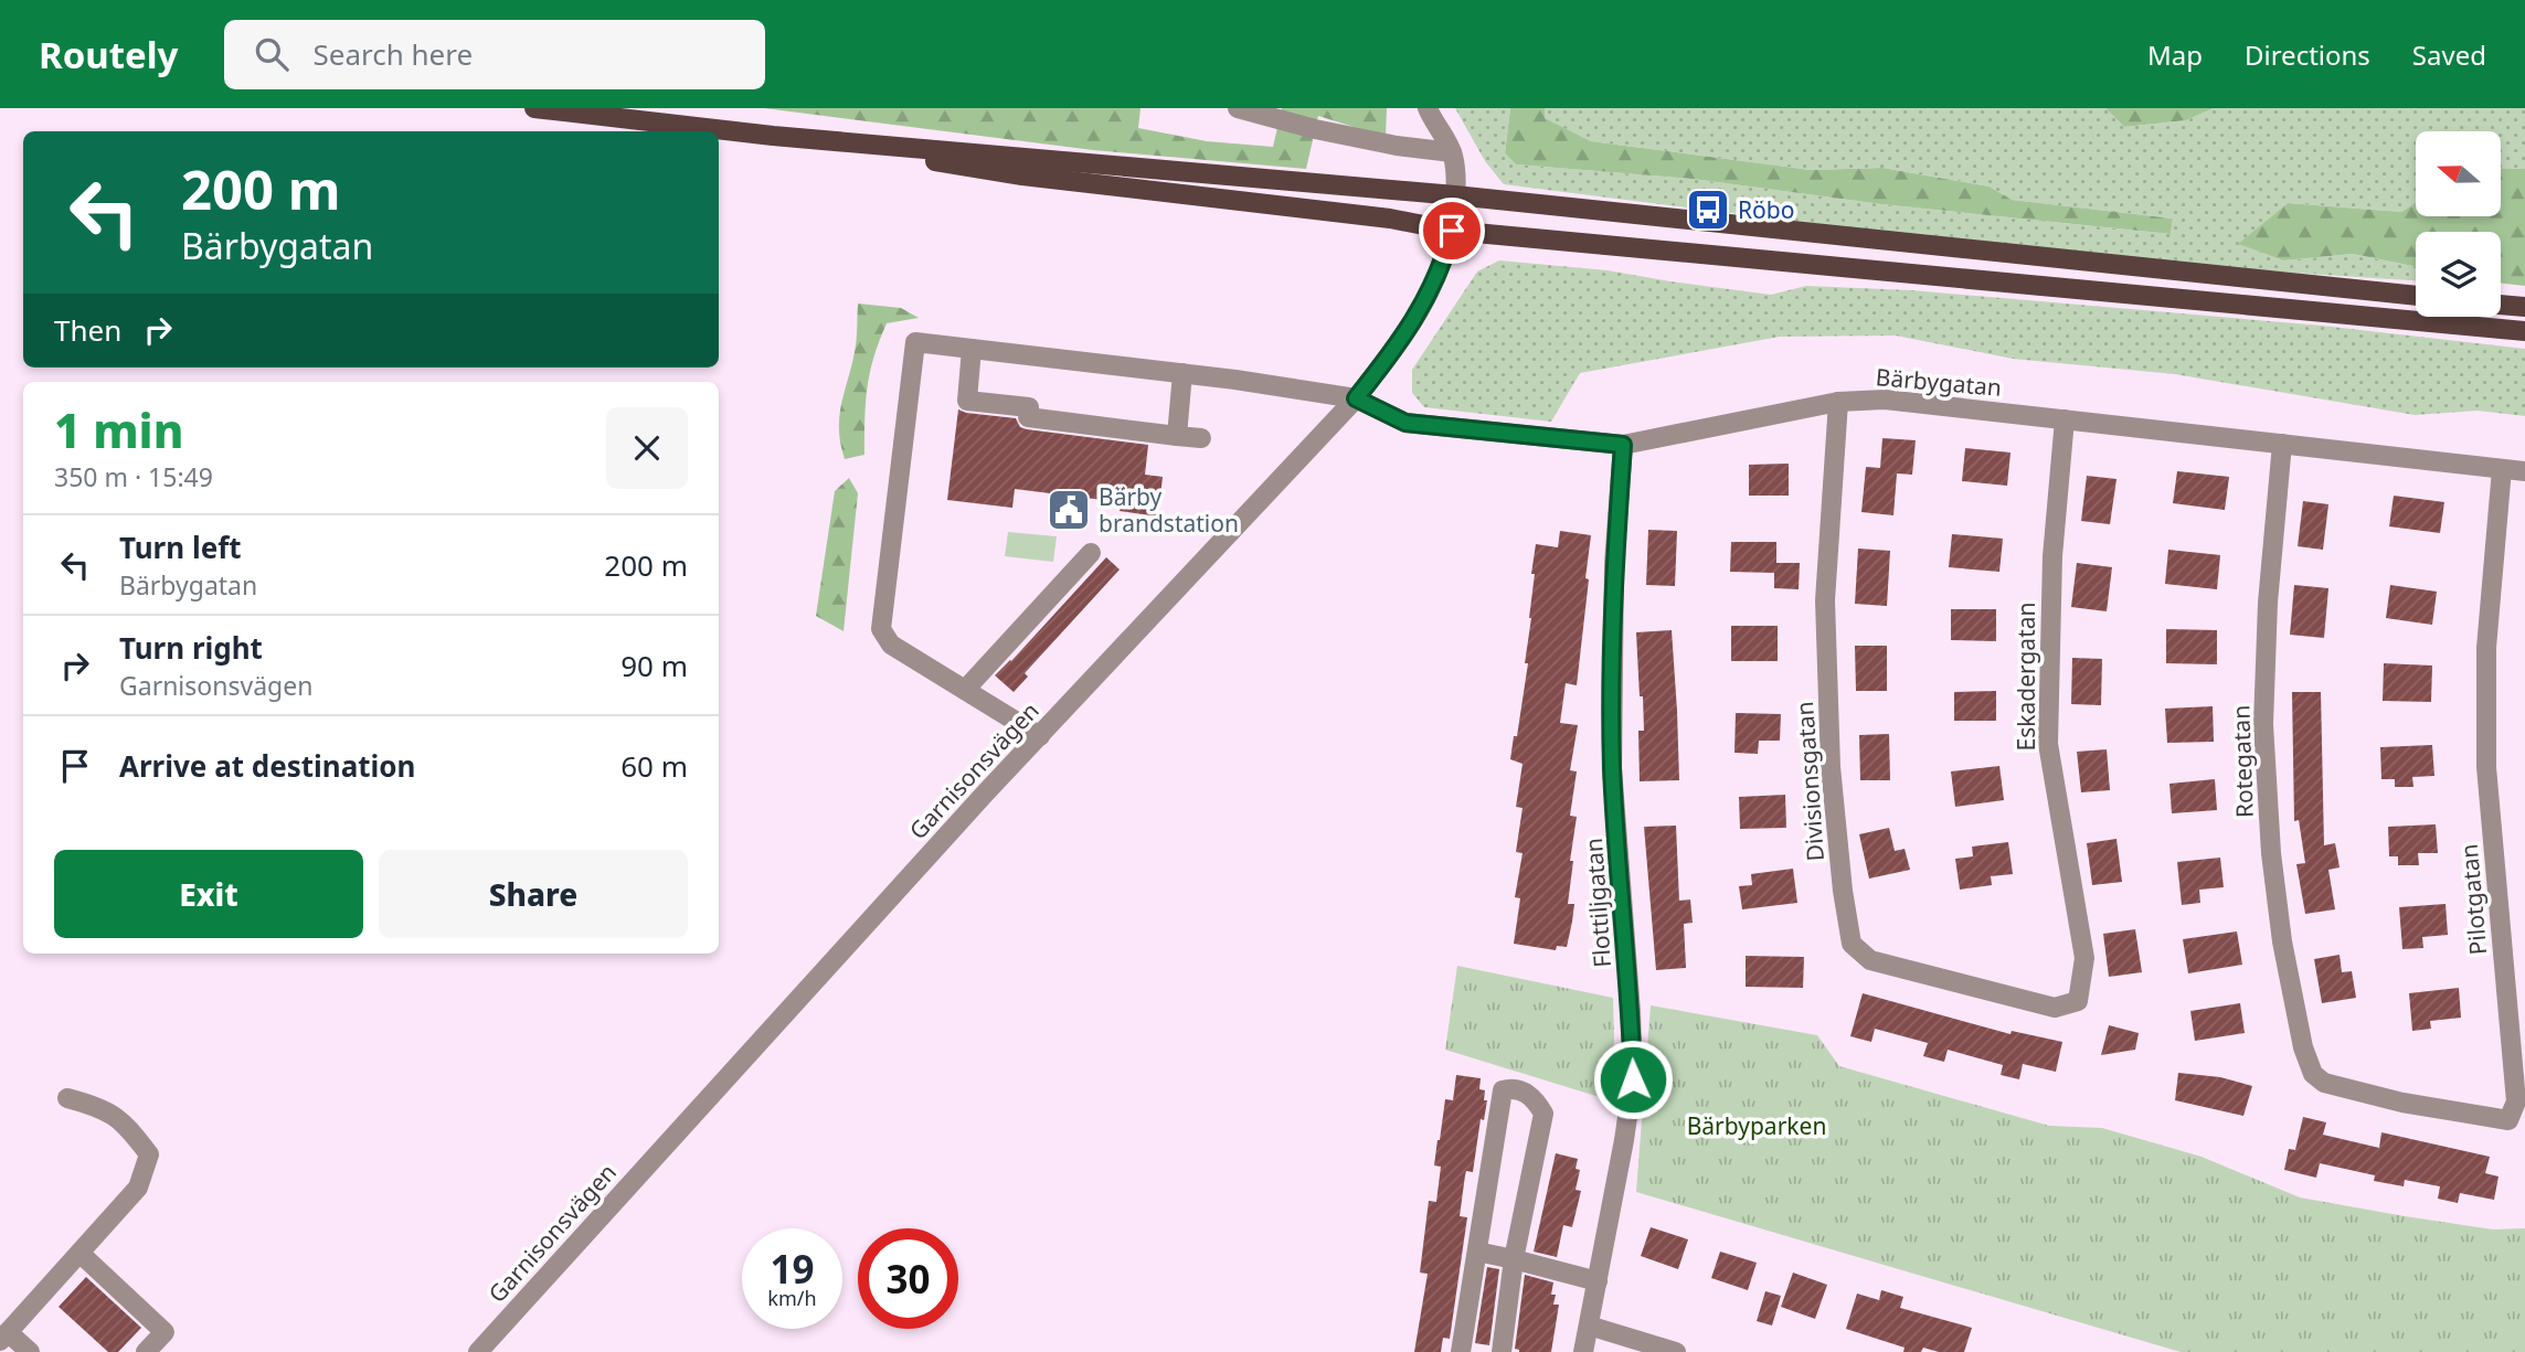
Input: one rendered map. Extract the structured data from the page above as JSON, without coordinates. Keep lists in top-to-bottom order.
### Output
{
  "streets": {
    "street": [
      "Bärbygatan",
      "Eskadergatan",
      "Rotegatan",
      "Garnisonsvägen",
      "Divisionsgatan",
      "Pilotgatan",
      "Flottiljgatan"
    ]
  },
  "crossings": [
    ["Bärbygatan", "Eskadergatan"],
    ["Bärbygatan", "Rotegatan"],
    ["Bärbygatan", "Garnisonsvägen"],
    ["Bärbygatan", "Divisionsgatan"],
    ["Bärbygatan", "Pilotgatan"],
    ["Bärbygatan", "Flottiljgatan"],
    ["Eskadergatan", "Divisionsgatan"],
    ["Rotegatan", "Pilotgatan"]
  ],
  "parks": ["Bärbyparken"],
  "places": {
    "bus stop": ["Röbo"],
    "public building": ["Bärby brandstation"]
  },
  "north": "left",
  "page": {
    "header": "Routely",
    "search": "Search here",
    "nav": ["Map", "Directions", "Saved"],
    "turn": ["200 m", "Bärbygatan"],
    "then": "Then",
    "heading": ["1 min", "350 m · 15:49"],
    "list": [
      {
        "name": "Turn left",
        "note": "Bärbygatan",
        "value": "200 m"
      },
      {
        "name": "Turn right",
        "note": "Garnisonsvägen",
        "value": "90 m"
      },
      {
        "name": "Arrive at destination",
        "value": "60 m"
      }
    ],
    "buttons": ["Exit", "Share"],
    "speed": "19 km/h",
    "limit": "30"
  }
}
